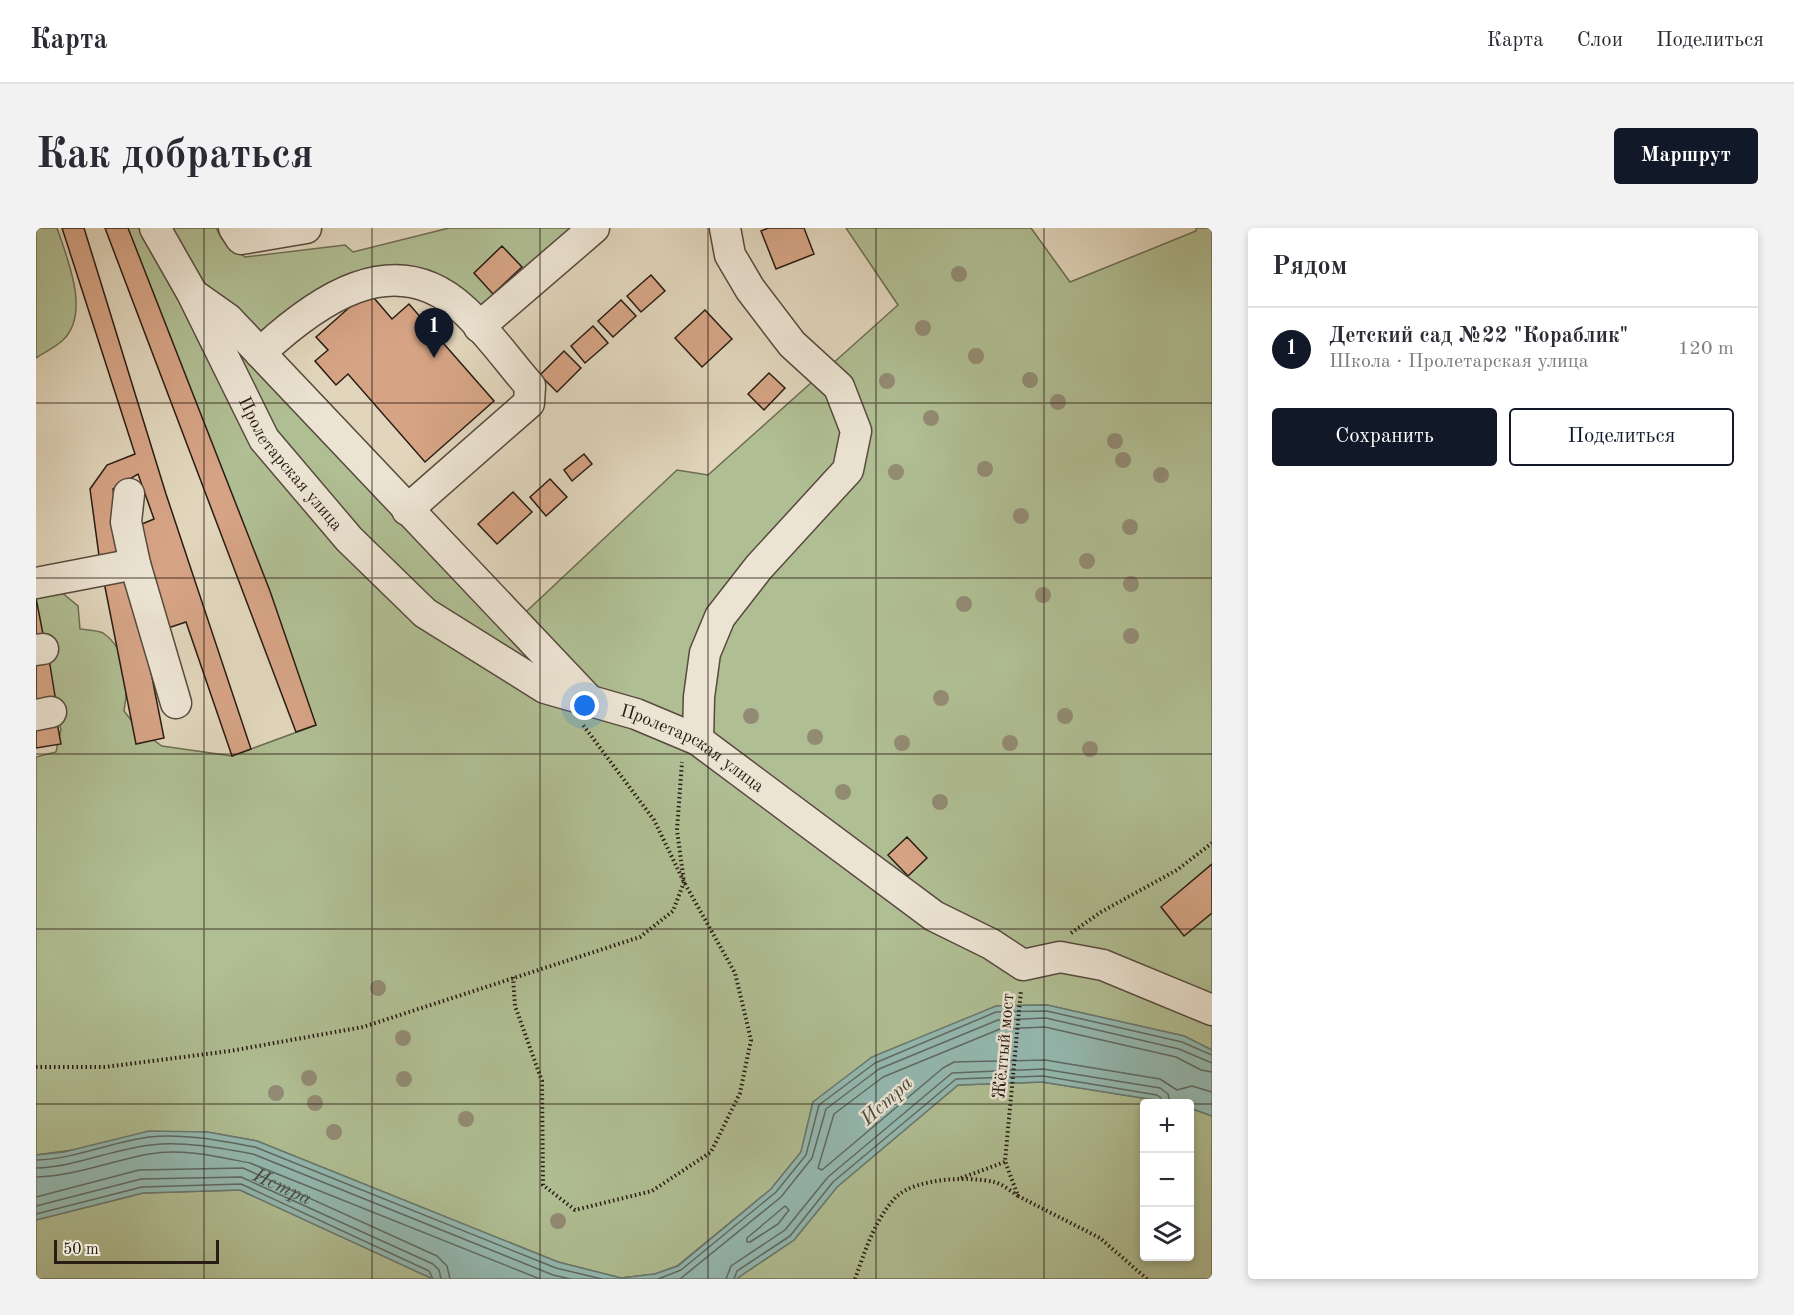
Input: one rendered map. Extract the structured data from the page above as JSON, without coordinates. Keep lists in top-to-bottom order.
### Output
{
  "streets": {
    "street": ["Пролетарская улица"],
    "path": ["Жёлтый мост"]
  },
  "water": ["Истра"],
  "scale_bar": "50 m",
  "page": {
    "header": "Карта",
    "nav": ["Карта", "Слои", "Поделиться"],
    "buttons": [
      "Маршрут",
      ["Сохранить", "Поделиться"]
    ],
    "title": "Как добраться",
    "heading": "Рядом",
    "list": [
      {
        "mark": "1",
        "name": "Детский сад №22 \"Кораблик\"",
        "note": "Школа · Пролетарская улица",
        "value": "120 m"
      }
    ],
    "pins": "1",
    "map_buttons": ["+", "−"],
    "scale": "50 m"
  }
}
